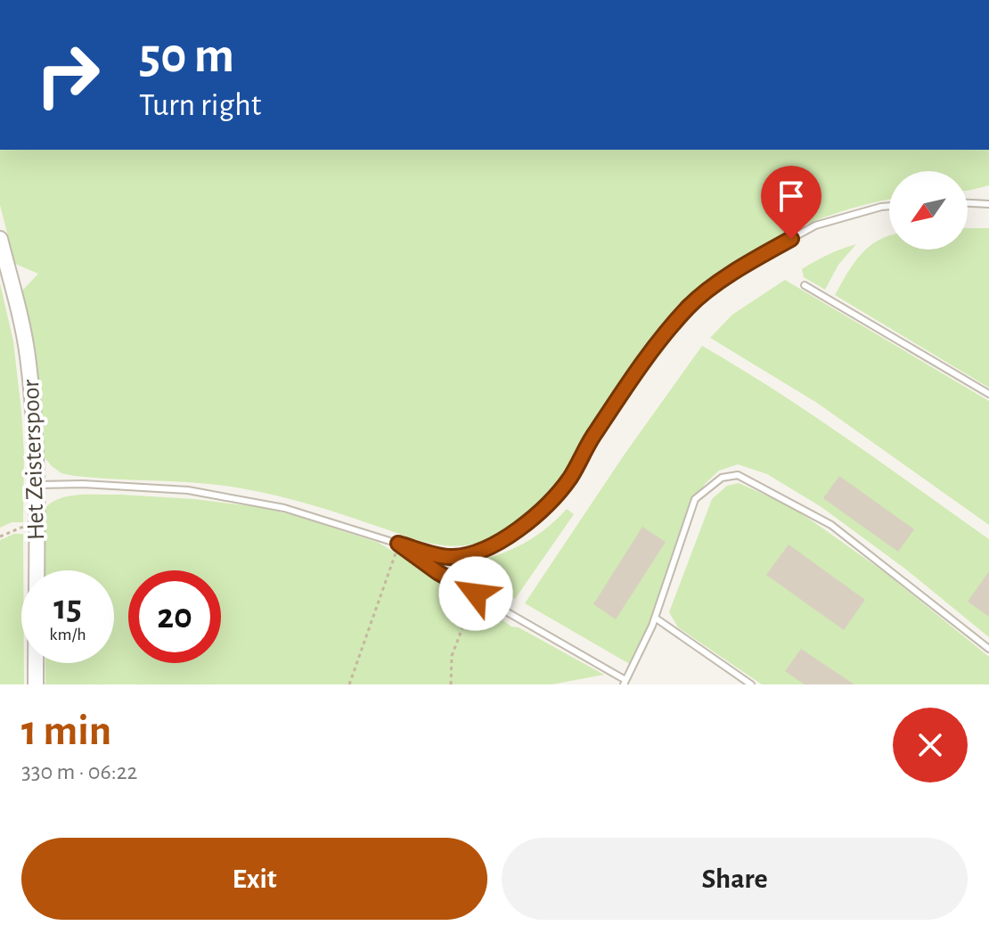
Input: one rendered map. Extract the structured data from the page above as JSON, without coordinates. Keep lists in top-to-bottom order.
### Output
{
  "streets": {
    "street": ["Het Zeisterspoor"]
  },
  "north": "bottom left",
  "page": {
    "turn": ["50 m", "Turn right"],
    "speed": "15 km/h",
    "limit": "20",
    "heading": ["1 min", "330 m · 06:22"],
    "buttons": ["Exit", "Share"]
  }
}
